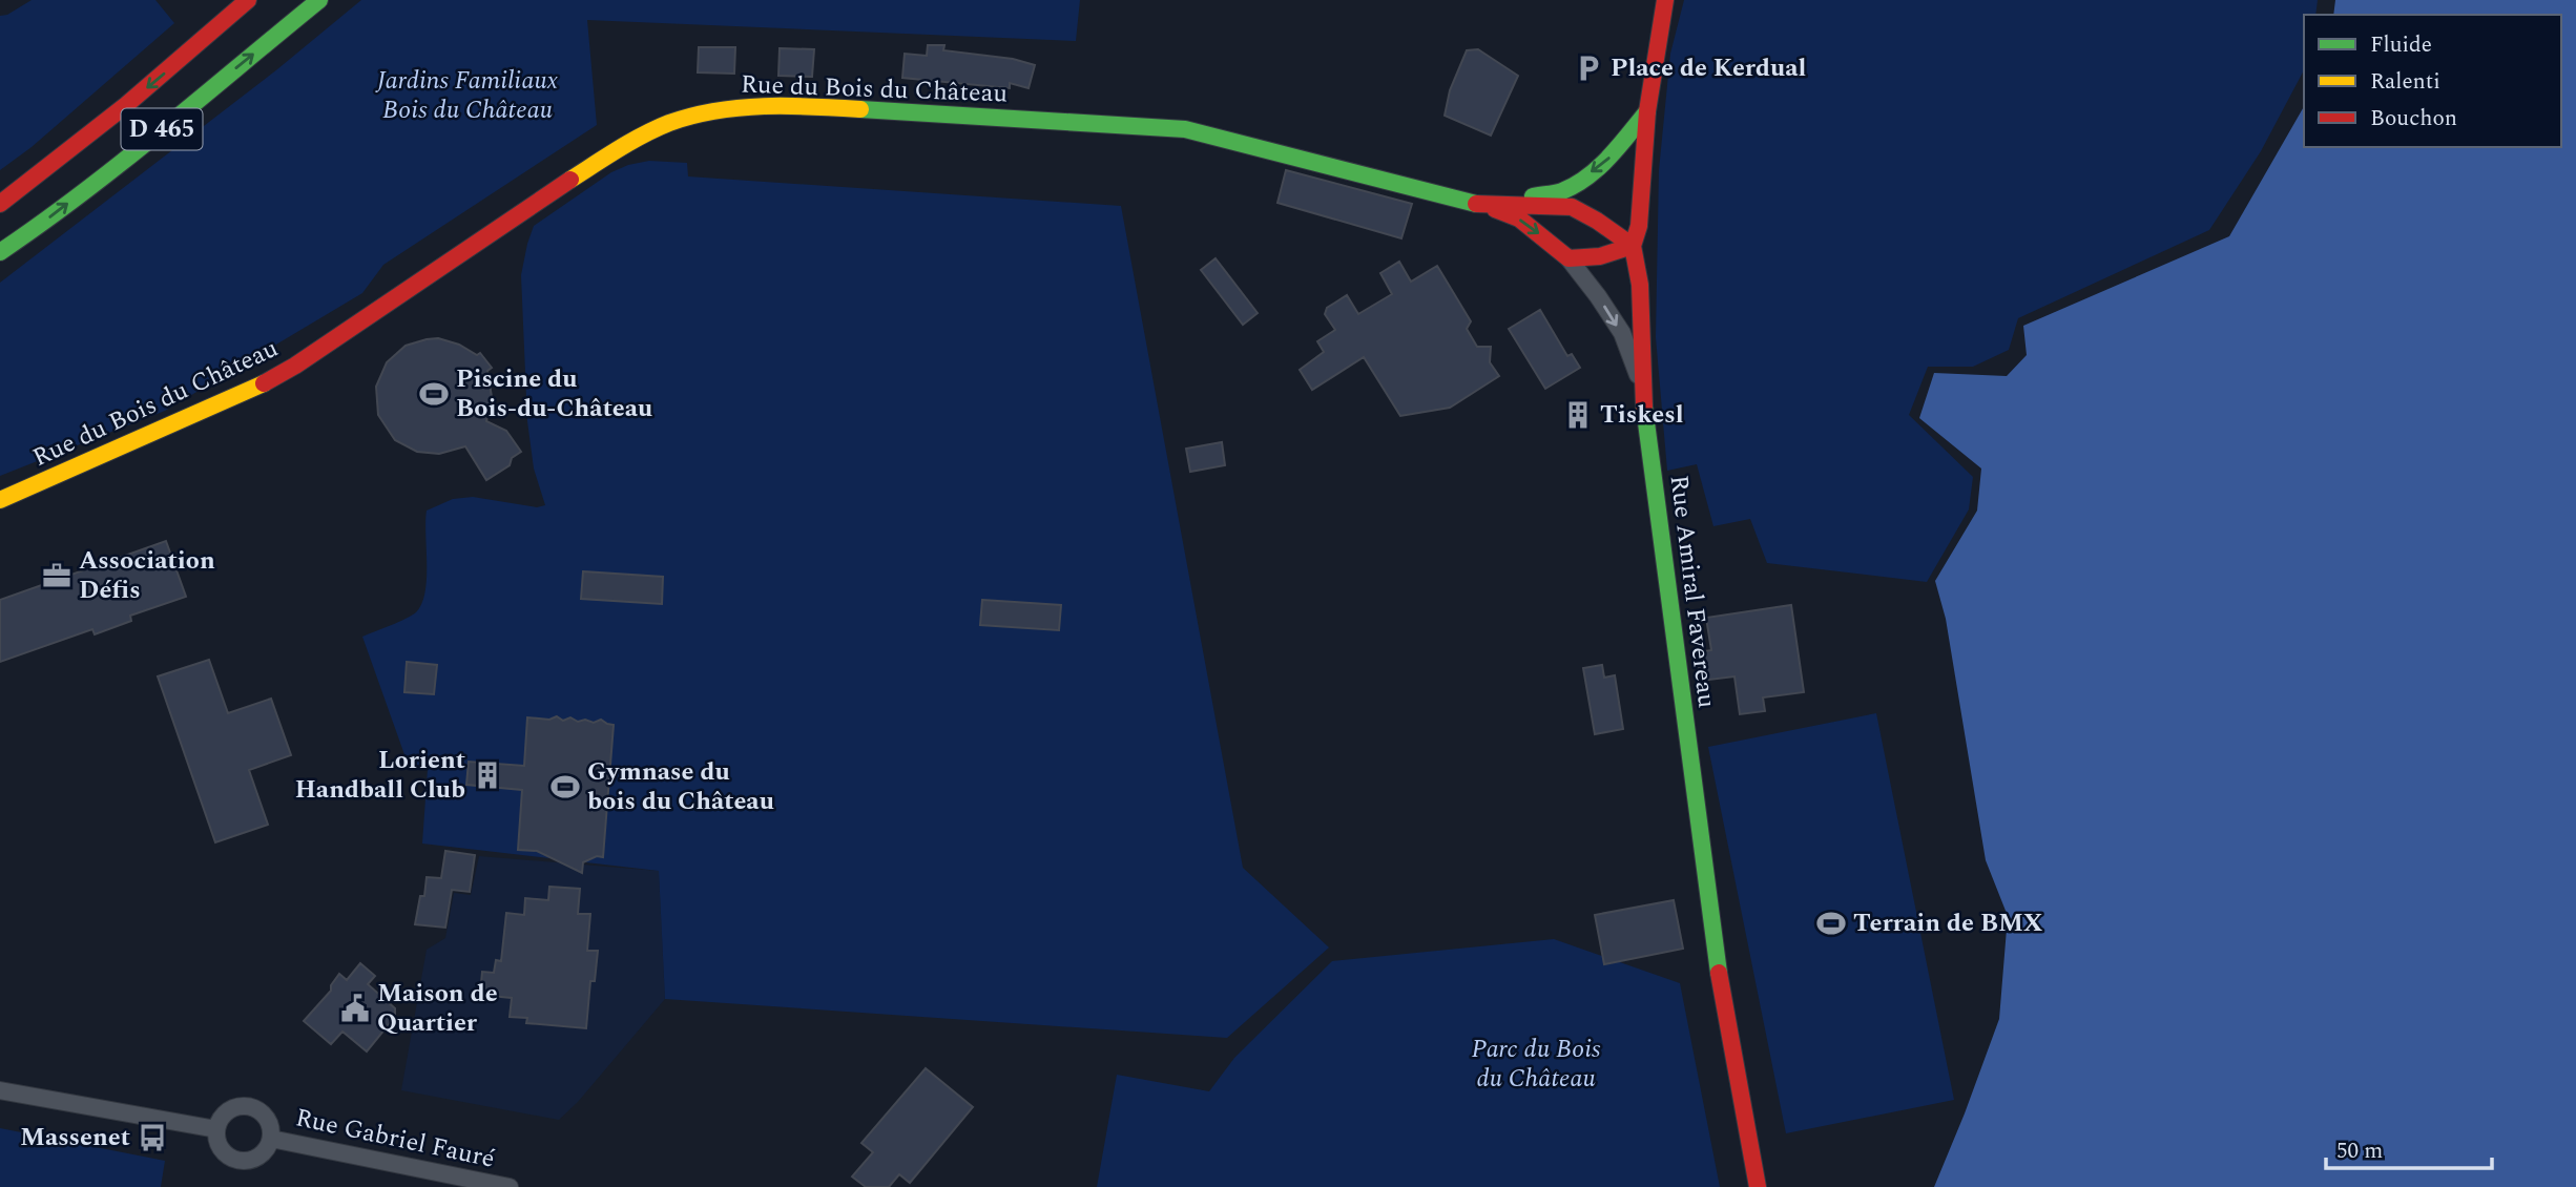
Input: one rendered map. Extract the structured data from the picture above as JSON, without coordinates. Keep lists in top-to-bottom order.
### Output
{
  "streets": {
    "main road": ["Rue du Bois du Château", "D 465", "Rue Amiral Favereau"],
    "street": ["Rue Gabriel Fauré"]
  },
  "crossings": [
    ["Rue du Bois du Château", "Rue Amiral Favereau"]
  ],
  "parks": ["Jardins Familiaux Bois du Château", "Parc du Bois du Château"],
  "places": {
    "parking": ["Place de Kerdual"],
    "sports": ["Piscine du Bois-du-Château", "Gymnase du bois du Château", "Terrain de BMX"],
    "building": ["Tiskesl", "Lorient Handball Club"],
    "office": ["Association Défis"],
    "public building": ["Maison de Quartier"],
    "bus stop": ["Massenet"]
  },
  "legend": ["Fluide", "Ralenti", "Bouchon"],
  "scale_bar": "50 m"
}
